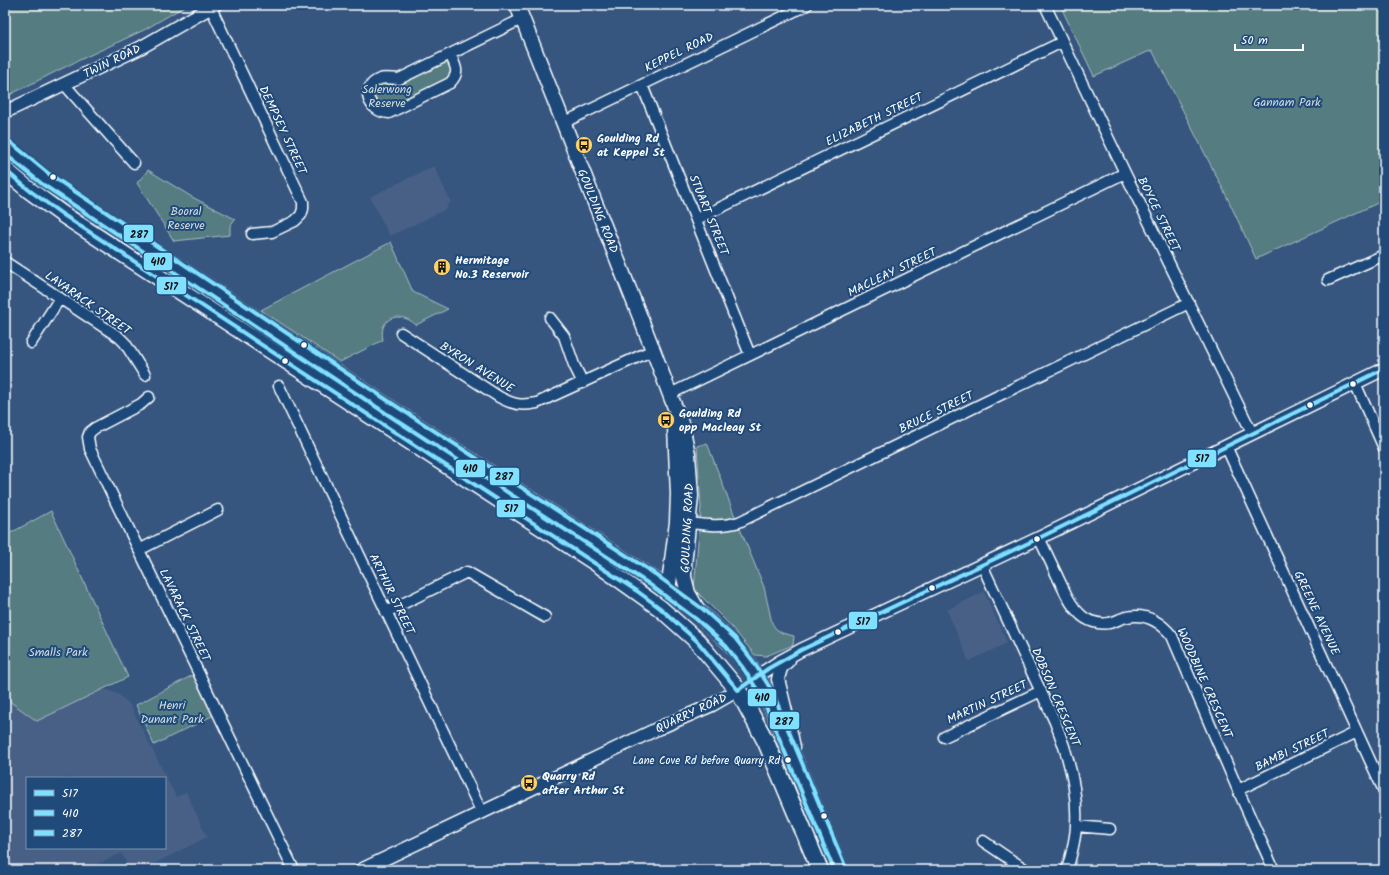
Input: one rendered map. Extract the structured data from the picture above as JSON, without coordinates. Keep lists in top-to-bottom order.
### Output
{
  "streets": {
    "highway": ["GOULDING ROAD", "QUARRY ROAD"],
    "street": [
      "KEPPEL ROAD",
      "TWIN ROAD",
      "ELIZABETH STREET",
      "DEMPSEY STREET",
      "BOYCE STREET",
      "STUART STREET",
      "MACLEAY STREET",
      "LAVARACK STREET",
      "BYRON AVENUE",
      "BRUCE STREET",
      "ARTHUR STREET",
      "GREENE AVENUE",
      "WOODBINE CRESCENT",
      "DOBSON CRESCENT",
      "MARTIN STREET",
      "BAMBI STREET"
    ]
  },
  "crossings": [
    ["KEPPEL ROAD", "GOULDING ROAD"],
    ["KEPPEL ROAD", "STUART STREET"],
    ["TWIN ROAD", "DEMPSEY STREET"],
    ["ELIZABETH STREET", "BOYCE STREET"],
    ["ELIZABETH STREET", "STUART STREET"],
    ["GOULDING ROAD", "MACLEAY STREET"],
    ["GOULDING ROAD", "BYRON AVENUE"],
    ["GOULDING ROAD", "BRUCE STREET"],
    ["BOYCE STREET", "MACLEAY STREET"],
    ["BOYCE STREET", "BRUCE STREET"],
    ["BOYCE STREET", "QUARRY ROAD"],
    ["STUART STREET", "MACLEAY STREET"],
    ["ARTHUR STREET", "QUARRY ROAD"],
    ["GREENE AVENUE", "QUARRY ROAD"],
    ["GREENE AVENUE", "BAMBI STREET"],
    ["WOODBINE CRESCENT", "QUARRY ROAD"],
    ["WOODBINE CRESCENT", "BAMBI STREET"],
    ["DOBSON CRESCENT", "MARTIN STREET"],
    ["DOBSON CRESCENT", "QUARRY ROAD"]
  ],
  "parks": [
    "Salerwong Reserve",
    "Gannam Park",
    "Booral Reserve",
    "Smalls Park",
    "Henri Dunant Park"
  ],
  "places": {
    "bus stop": ["Goulding Rd at Keppel St", "Goulding Rd opp Macleay St", "Quarry Rd after Arthur St"],
    "building": ["Hermitage No.3 Reservoir"],
    "other": ["Lane Cove Rd before Quarry Rd"]
  },
  "lines": ["transit line 287", "transit line 410", "transit line 517"],
  "legend": ["517", "410", "287"],
  "scale_bar": "50 m"
}
